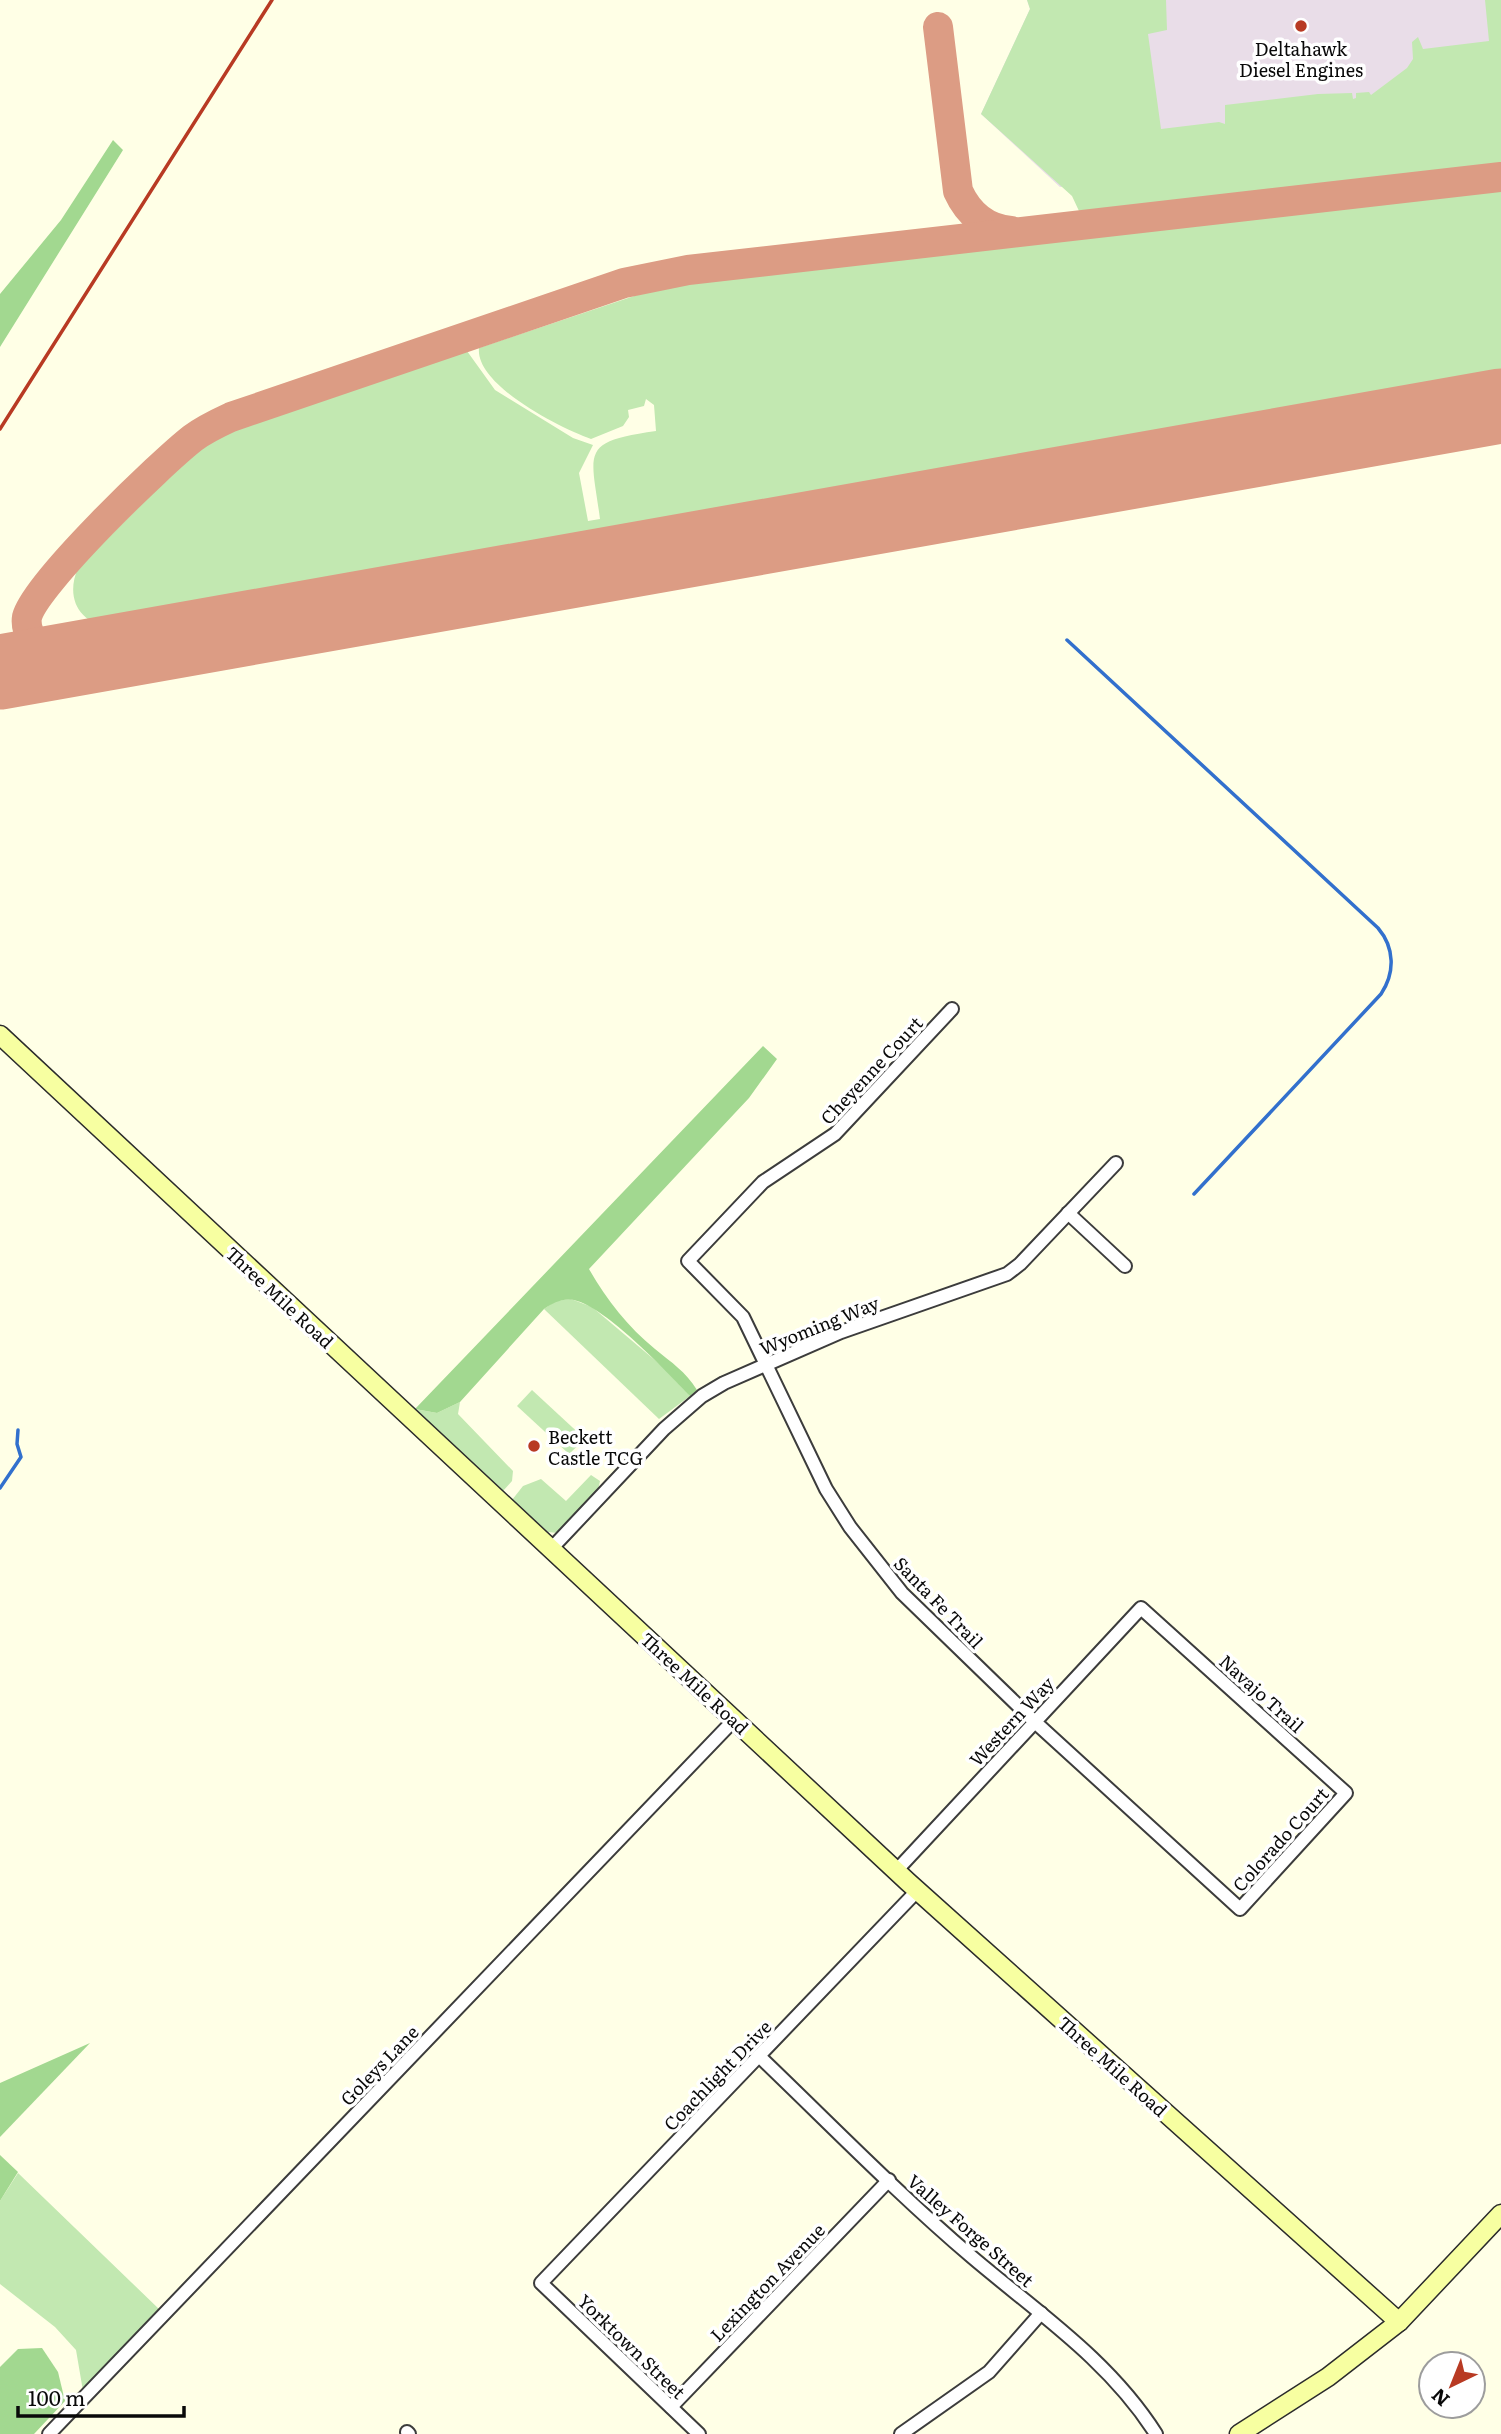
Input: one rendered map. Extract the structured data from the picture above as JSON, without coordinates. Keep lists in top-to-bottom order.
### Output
{
  "streets": {
    "street": [
      "Cheyenne Court",
      "Three Mile Road",
      "Wyoming Way",
      "Santa Fe Trail",
      "Navajo Trail",
      "Western Way",
      "Colorado Court",
      "Goleys Lane",
      "Coachlight Drive",
      "Valley Forge Street",
      "Lexington Avenue",
      "Yorktown Street"
    ]
  },
  "crossings": [
    ["Cheyenne Court", "Santa Fe Trail"],
    ["Three Mile Road", "Wyoming Way"],
    ["Three Mile Road", "Western Way"],
    ["Three Mile Road", "Goleys Lane"],
    ["Three Mile Road", "Coachlight Drive"],
    ["Wyoming Way", "Santa Fe Trail"],
    ["Santa Fe Trail", "Western Way"],
    ["Santa Fe Trail", "Colorado Court"],
    ["Navajo Trail", "Western Way"],
    ["Navajo Trail", "Colorado Court"],
    ["Coachlight Drive", "Valley Forge Street"],
    ["Coachlight Drive", "Yorktown Street"],
    ["Valley Forge Street", "Lexington Avenue"],
    ["Lexington Avenue", "Yorktown Street"]
  ],
  "places": ["Deltahawk Diesel Engines", "Beckett Castle TCG"],
  "scale_bar": "100 m",
  "north": "bottom left"
}
